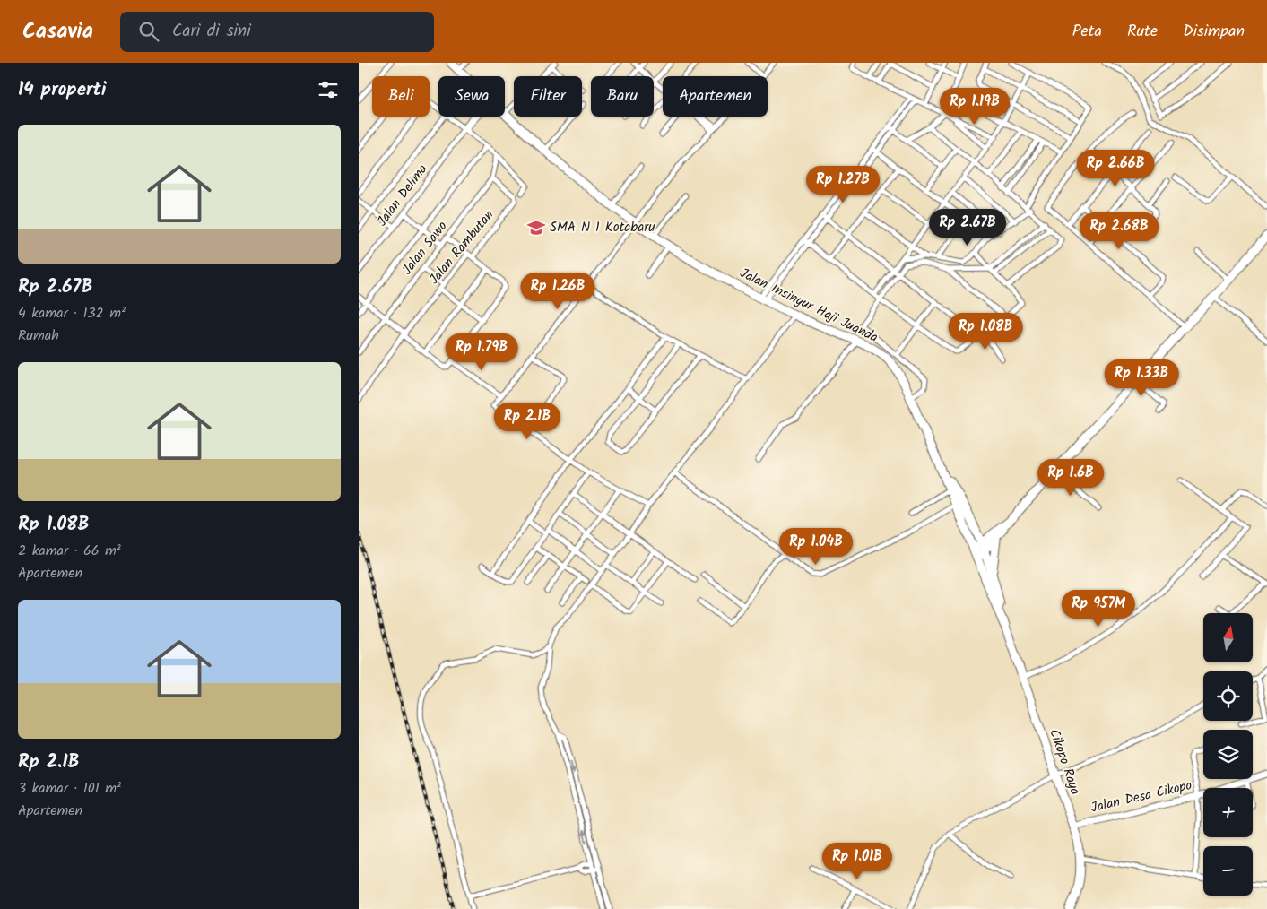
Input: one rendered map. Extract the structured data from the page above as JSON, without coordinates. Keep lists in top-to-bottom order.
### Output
{
  "streets": {
    "highway": ["Jalan Insinyur Haji Juanda", "Cikopo Raya"],
    "main road": ["Jalan Desa Cikopo"],
    "street": ["Jalan Delima", "Jalan Rambutan", "Jalan Sawo"]
  },
  "crossings": [
    ["Jalan Rambutan", "Jalan Sawo"],
    ["Cikopo Raya", "Jalan Desa Cikopo"]
  ],
  "places": {
    "school or university": ["SMA N 1 Kotabaru"]
  },
  "north": "top",
  "page": {
    "header": "Casavia",
    "search": "Cari di sini",
    "nav": ["Peta", "Rute", "Disimpan"],
    "heading": "14 properti",
    "chip": [
      "Beli",
      "Sewa",
      "Filter",
      "Baru",
      "Apartemen"
    ],
    "price": [
      "Rp 1.19B",
      "Rp 2.66B",
      "Rp 1.27B",
      "Rp 2.67B",
      "Rp 2.68B",
      "Rp 1.26B",
      "Rp 1.08B",
      "Rp 1.79B",
      "Rp 1.33B",
      "Rp 2.1B",
      "Rp 1.6B",
      "Rp 1.04B",
      "Rp 957M",
      "Rp 1.01B"
    ],
    "list": [
      {
        "name": "Rp 2.67B",
        "note": "4 kamar · 132 m² · Rumah"
      },
      {
        "name": "Rp 1.08B",
        "note": "2 kamar · 66 m² · Apartemen"
      },
      {
        "name": "Rp 2.1B",
        "note": "3 kamar · 101 m² · Apartemen"
      }
    ],
    "map_buttons": ["+", "−"]
  }
}
